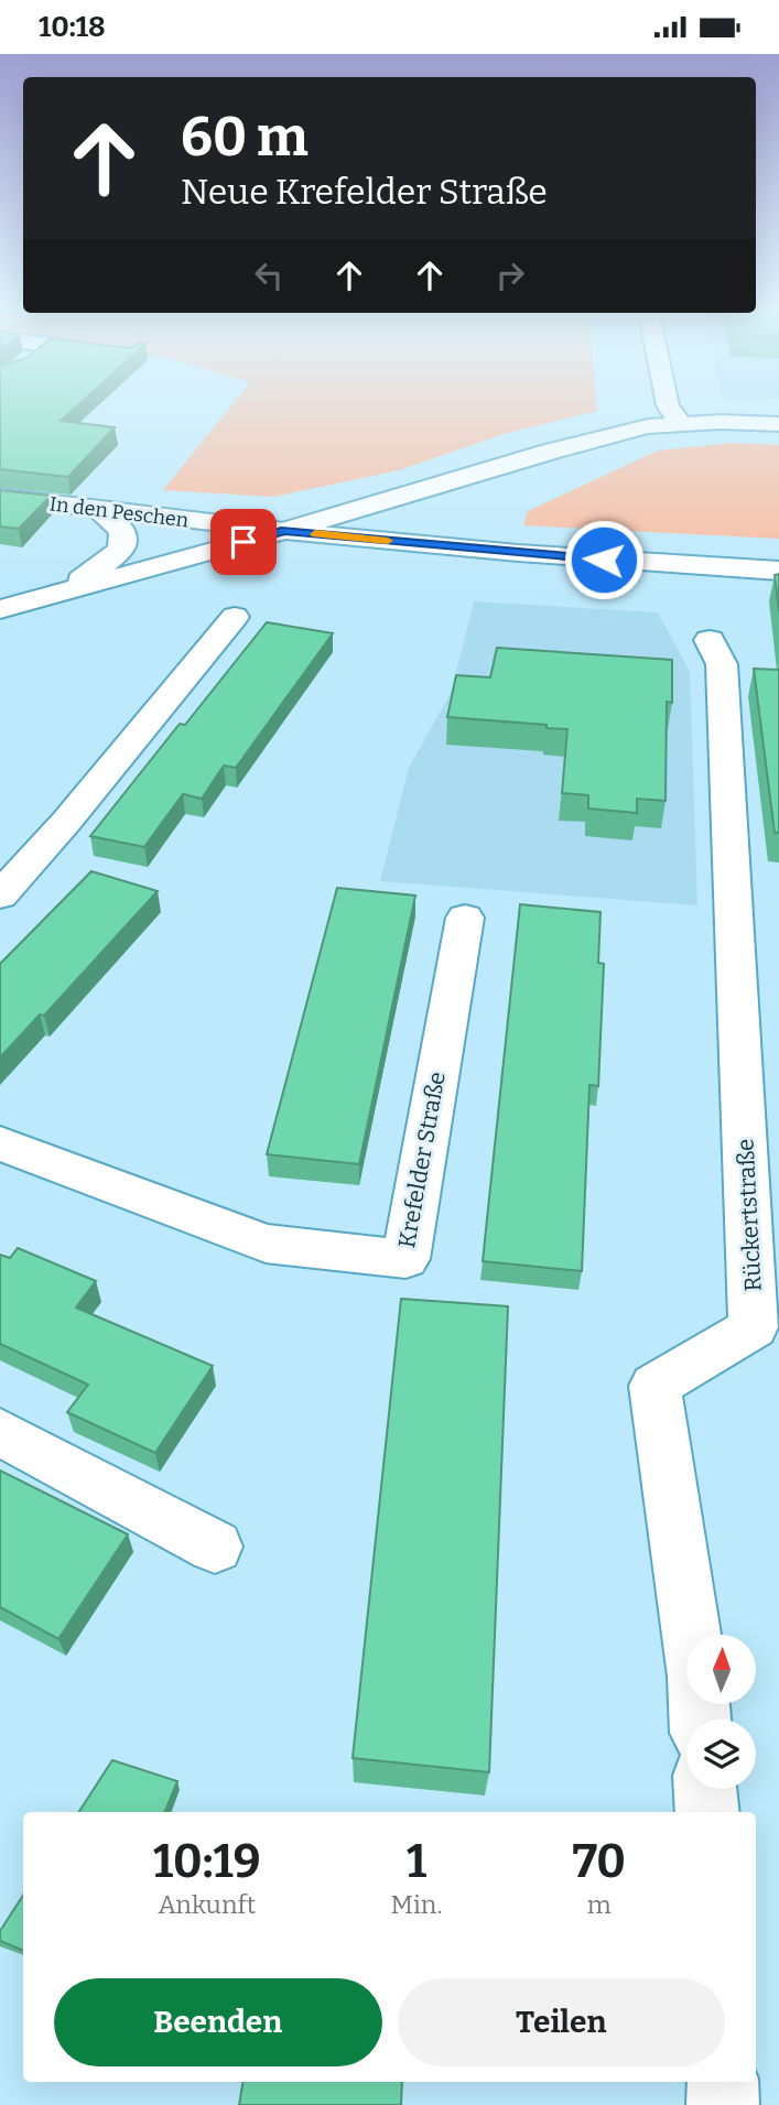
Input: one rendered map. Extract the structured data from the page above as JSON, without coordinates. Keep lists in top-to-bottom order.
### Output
{
  "streets": {
    "street": ["In den Peschen", "Krefelder Straße", "Rückertstraße"]
  },
  "north": "top",
  "page": {
    "status": "10:18",
    "turn": ["60 m", "Neue Krefelder Straße"],
    "eta": [
      "10:19",
      "Ankunft",
      "1",
      "Min.",
      "70",
      "m"
    ],
    "buttons": ["Beenden", "Teilen"]
  }
}
